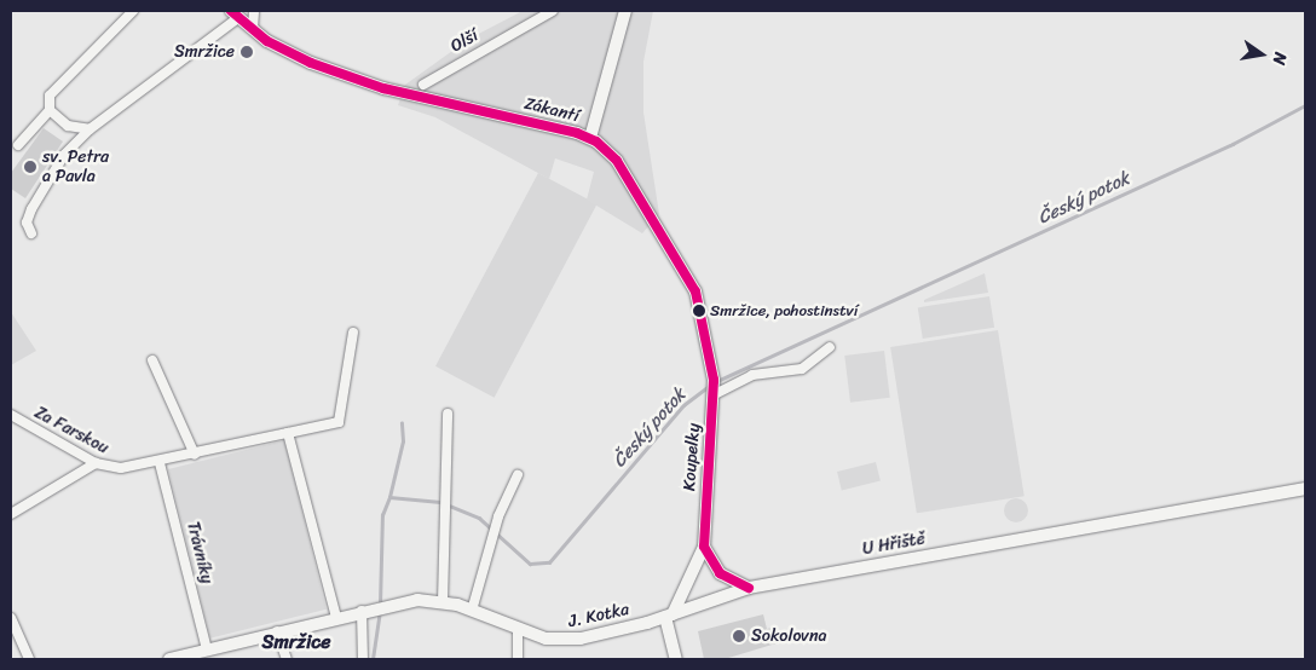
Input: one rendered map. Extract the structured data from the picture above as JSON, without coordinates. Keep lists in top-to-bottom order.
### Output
{
  "streets": {
    "main road": [
      "Zákantí",
      "Koupelky",
      "U Hřiště",
      "J. Kotka"
    ],
    "street": ["Olší", "Za Farskou", "Trávníky"]
  },
  "crossings": [
    ["Zákantí", "Koupelky"],
    ["Za Farskou", "Trávníky"],
    ["Koupelky", "J. Kotka"]
  ],
  "districts": ["Smržice"],
  "water": ["Český potok"],
  "places": [
    "Smržice",
    "sv. Petra a Pavla",
    "Smržice, pohostinství",
    "Sokolovna"
  ],
  "north": "right"
}
